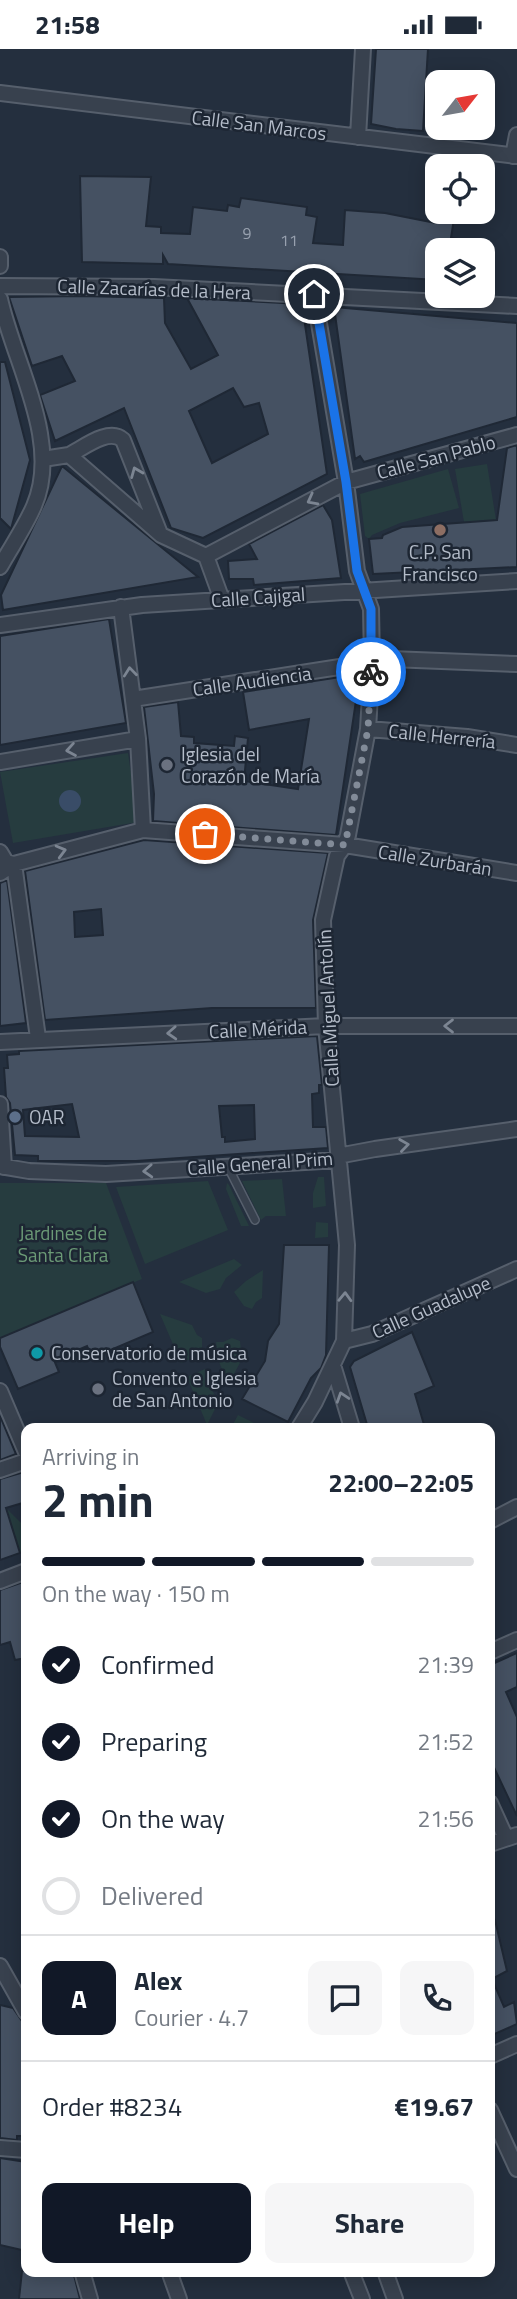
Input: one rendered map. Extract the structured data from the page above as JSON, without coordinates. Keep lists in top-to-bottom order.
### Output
{
  "streets": {
    "street": [
      "Calle San Marcos",
      "Calle Zacarías de la Hera",
      "Calle San Pablo",
      "Calle Cajigal",
      "Calle Audiencia",
      "Calle Herrería",
      "Calle Zurbarán",
      "Calle Miguel Antolín",
      "Calle Mérida",
      "Calle General Prim",
      "Calle Guadalupe"
    ]
  },
  "crossings": [
    ["Calle Zacarías de la Hera", "Calle Miguel Antolín"],
    ["Calle San Pablo", "Calle Miguel Antolín"],
    ["Calle Cajigal", "Calle Miguel Antolín"],
    ["Calle Audiencia", "Calle Miguel Antolín"],
    ["Calle Herrería", "Calle Miguel Antolín"],
    ["Calle Zurbarán", "Calle Miguel Antolín"],
    ["Calle Miguel Antolín", "Calle Mérida"],
    ["Calle Miguel Antolín", "Calle General Prim"],
    ["Calle Miguel Antolín", "Calle Guadalupe"]
  ],
  "one_way": ["Calle San Pablo", "Calle Mérida"],
  "parks": ["Jardines de Santa Clara"],
  "places": [
    "C.P. San Francisco",
    "Iglesia del Corazón de María",
    "OAR",
    "Conservatorio de música",
    "Convento e Iglesia de San Antonio"
  ],
  "house_numbers": ["9", "11"],
  "north": "top right",
  "page": {
    "status": "21:58",
    "heading": ["2 min", "Arriving in", "22:00–22:05"],
    "panel": [
      "Alex",
      "Courier · 4.7",
      "Order #8234",
      "€19.67"
    ],
    "bar": "On the way · 150 m",
    "list": [
      ["Confirmed", "21:39"],
      ["Preparing", "21:52"],
      ["On the way", "21:56"],
      "Delivered"
    ],
    "round": "A",
    "buttons": ["Help", "Share"]
  }
}
